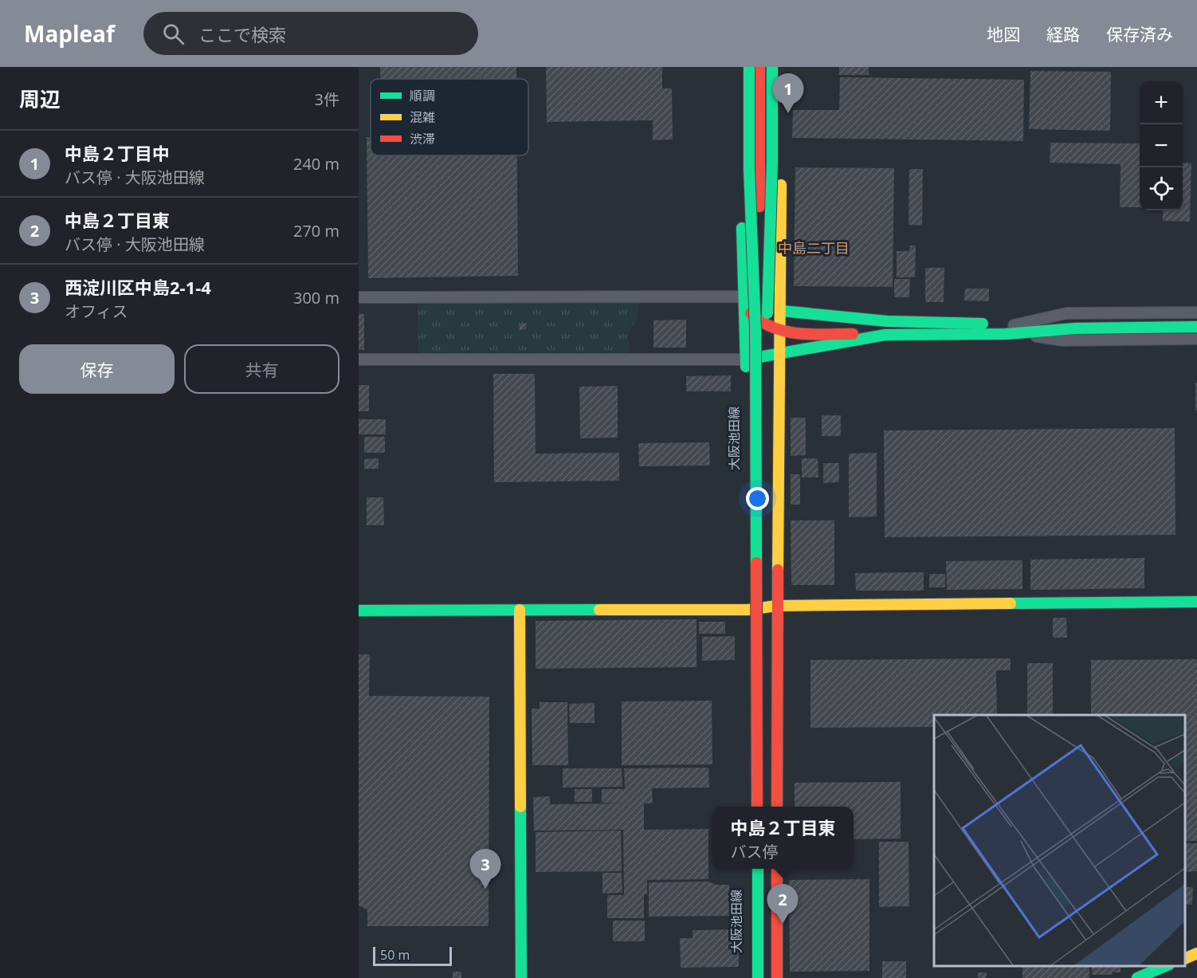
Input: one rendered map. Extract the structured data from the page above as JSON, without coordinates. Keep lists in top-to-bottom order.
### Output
{
  "streets": {
    "main road": ["大阪池田線"]
  },
  "districts": ["中島二丁目"],
  "legend": ["順調", "混雑", "渋滞"],
  "scale_bar": "50 m",
  "page": {
    "header": "Mapleaf",
    "search": "ここで検索",
    "nav": ["地図", "経路", "保存済み"],
    "heading": ["周辺", "3件"],
    "pins": ["1", "3", "2"],
    "map_buttons": ["+", "−"],
    "list": [
      {
        "mark": "1",
        "name": "中島２丁目中",
        "note": "バス停 · 大阪池田線",
        "value": "240 m"
      },
      {
        "mark": "2",
        "name": "中島２丁目東",
        "note": "バス停 · 大阪池田線",
        "value": "270 m"
      },
      {
        "mark": "3",
        "name": "西淀川区中島2-1-4",
        "note": "オフィス",
        "value": "300 m"
      }
    ],
    "buttons": ["保存", "共有"],
    "popup": ["中島２丁目東", "バス停"],
    "scale": "50 m"
  }
}
